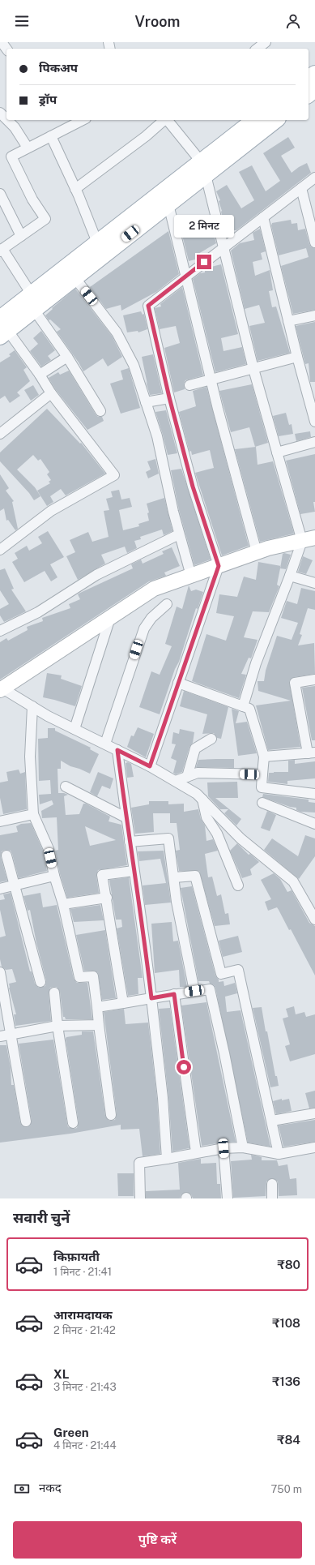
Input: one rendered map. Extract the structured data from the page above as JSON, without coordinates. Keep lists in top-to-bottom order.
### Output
{
  "page": {
    "header": "Vroom",
    "banner": ["पिकअप", "ड्रॉप"],
    "bubble": "2 मिनट",
    "heading": "सवारी चुनें",
    "list": [
      {
        "name": "किफ़ायती",
        "note": "1 मिनट · 21:41",
        "value": "₹80"
      },
      {
        "name": "आरामदायक",
        "note": "2 मिनट · 21:42",
        "value": "₹108"
      },
      {
        "name": "XL",
        "note": "3 मिनट · 21:43",
        "value": "₹136"
      },
      {
        "name": "Green",
        "note": "4 मिनट · 21:44",
        "value": "₹84"
      }
    ],
    "pay": ["नकद", "750 m"],
    "buttons": "पुष्टि करें"
  }
}
